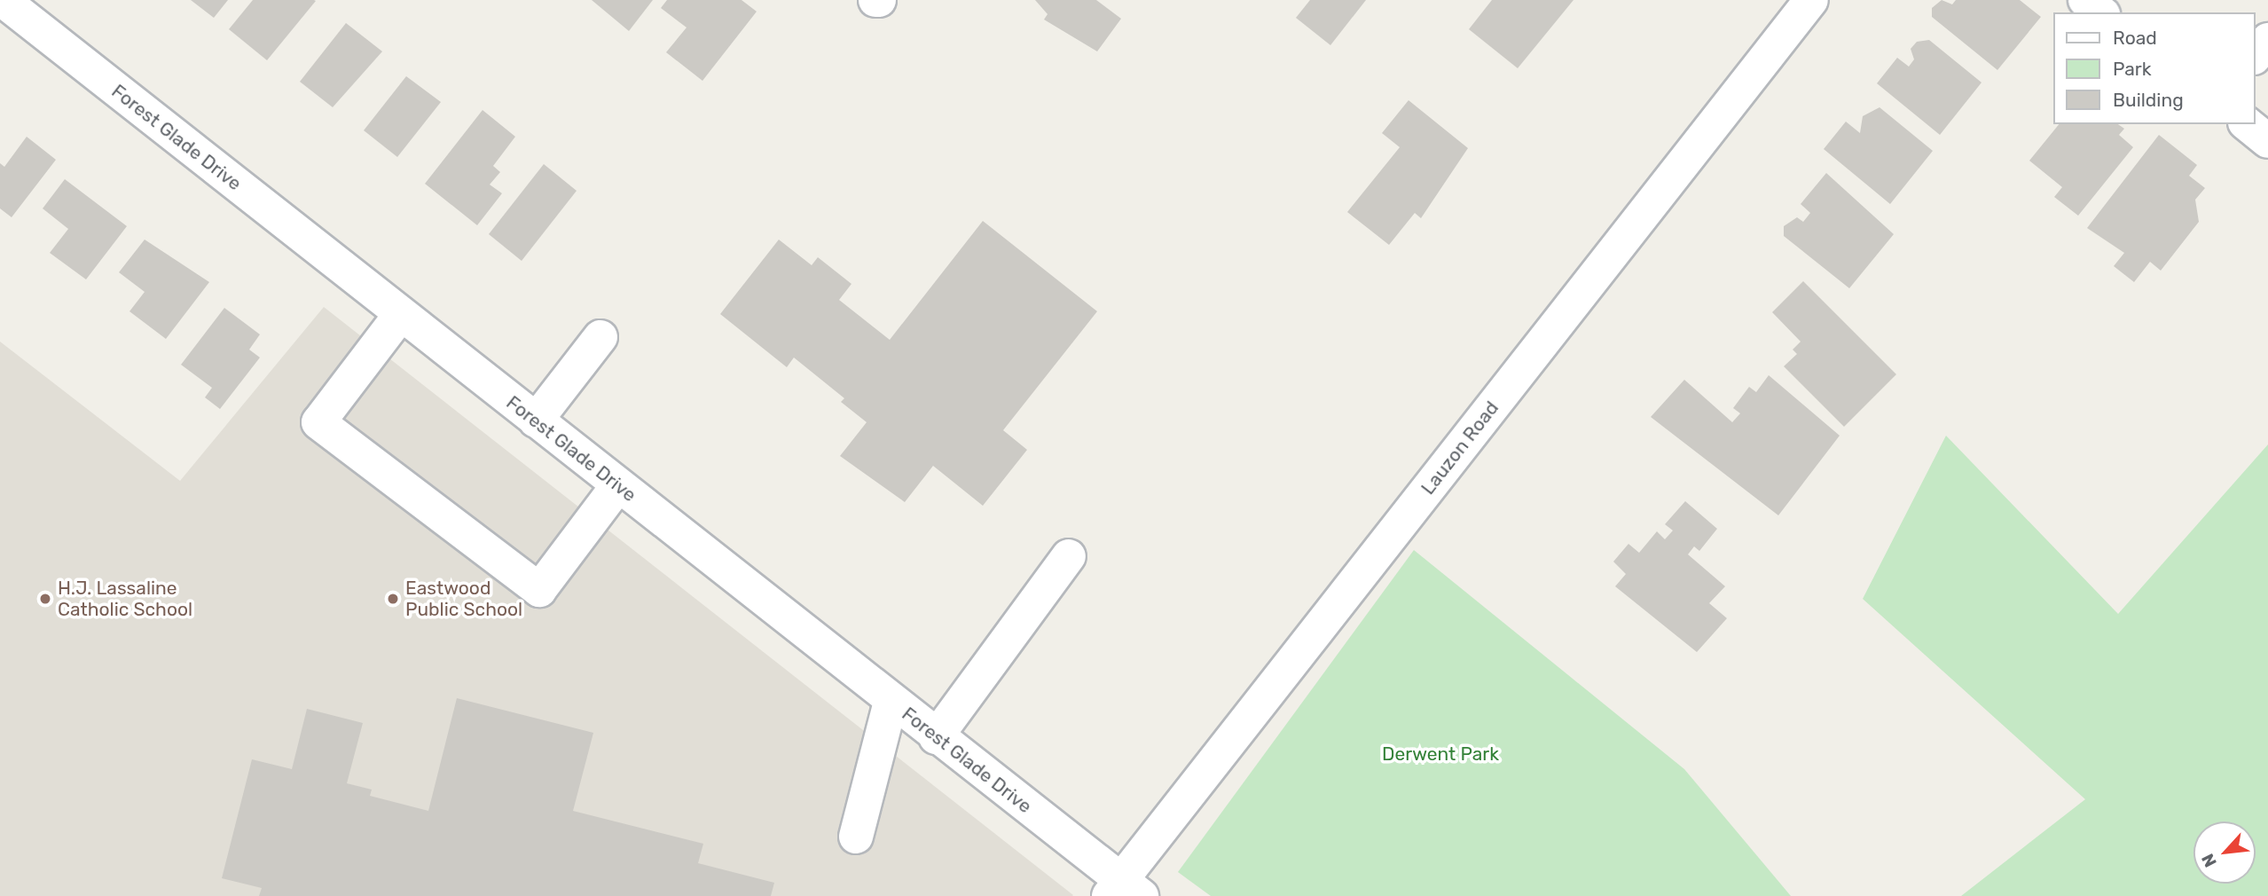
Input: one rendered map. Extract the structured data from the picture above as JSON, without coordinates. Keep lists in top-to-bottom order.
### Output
{
  "streets": {
    "street": ["Forest Glade Drive", "Lauzon Road"]
  },
  "crossings": [
    ["Forest Glade Drive", "Lauzon Road"]
  ],
  "parks": ["Derwent Park"],
  "places": ["H.J. Lassaline Catholic School", "Eastwood Public School"],
  "legend": ["Road", "Park", "Building"],
  "north": "bottom left"
}
